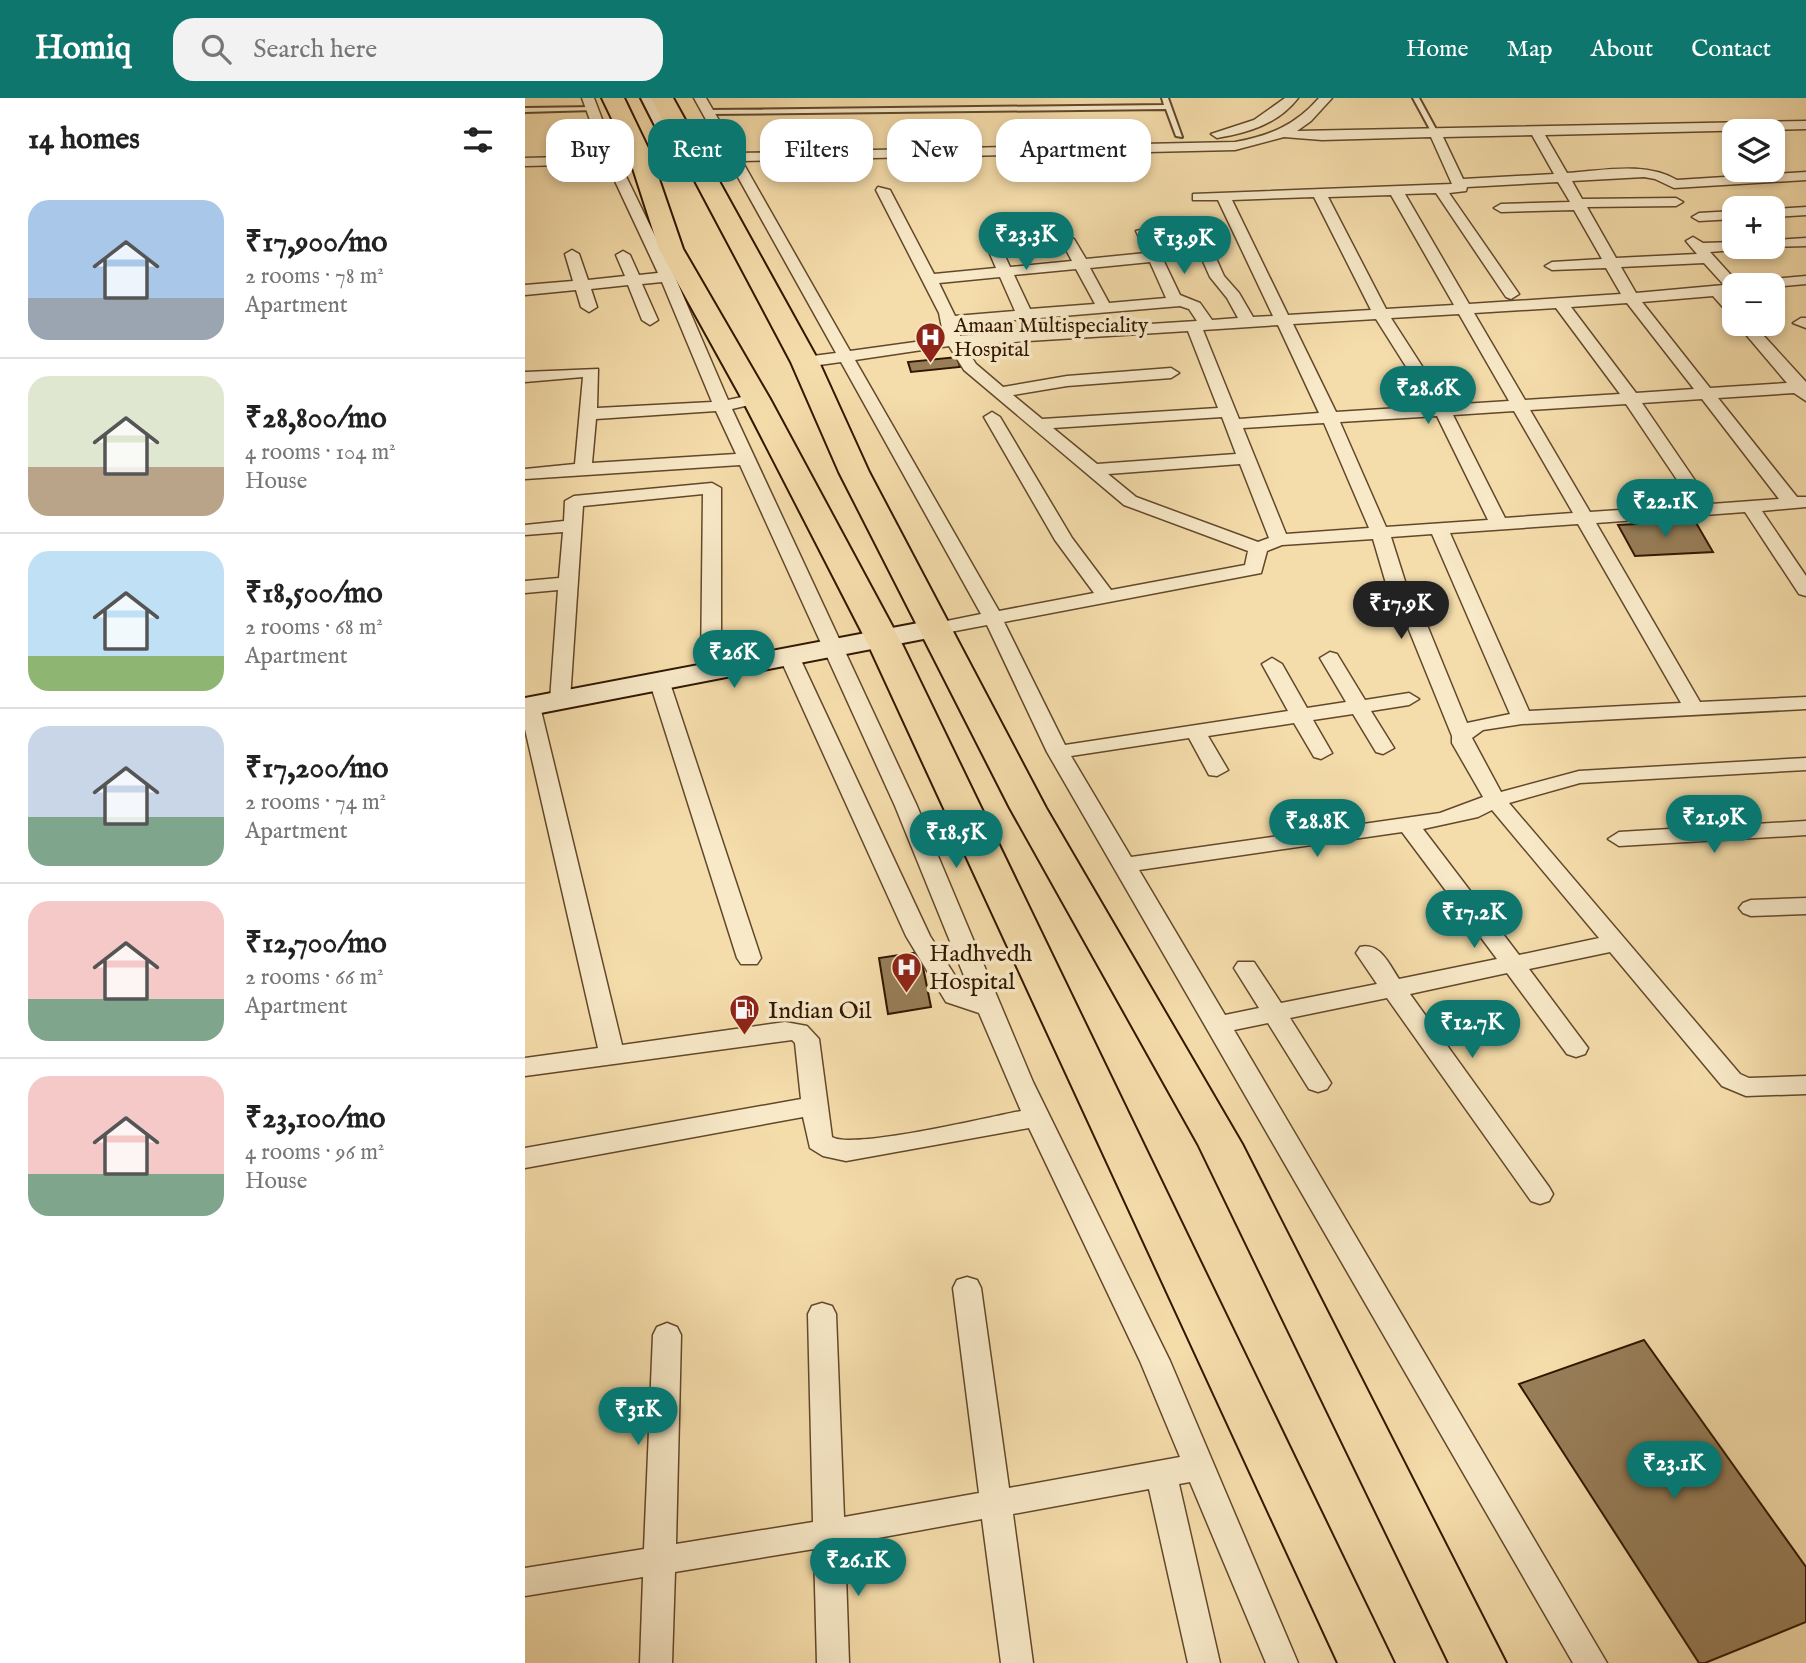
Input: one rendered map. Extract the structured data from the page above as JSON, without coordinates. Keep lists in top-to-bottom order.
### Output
{
  "places": {
    "hospital": ["Amaan Multispeciality Hospital", "Hadhvedh Hospital"],
    "fuel station": ["Indian Oil"]
  },
  "page": {
    "header": "Homiq",
    "search": "Search here",
    "nav": [
      "Home",
      "Map",
      "About",
      "Contact"
    ],
    "heading": "14 homes",
    "map_buttons": ["+", "−"],
    "chip": [
      "Buy",
      "Rent",
      "Filters",
      "New",
      "Apartment"
    ],
    "list": [
      {
        "name": "₹17,900/mo",
        "note": "2 rooms · 78 m² · Apartment"
      },
      {
        "name": "₹28,800/mo",
        "note": "4 rooms · 104 m² · House"
      },
      {
        "name": "₹18,500/mo",
        "note": "2 rooms · 68 m² · Apartment"
      },
      {
        "name": "₹17,200/mo",
        "note": "2 rooms · 74 m² · Apartment"
      },
      {
        "name": "₹12,700/mo",
        "note": "2 rooms · 66 m² · Apartment"
      },
      {
        "name": "₹23,100/mo",
        "note": "4 rooms · 96 m² · House"
      }
    ],
    "price": [
      "₹23.3K",
      "₹13.9K",
      "₹28.6K",
      "₹22.1K",
      "₹17.9K",
      "₹26K",
      "₹21.9K",
      "₹28.8K",
      "₹18.5K",
      "₹17.2K",
      "₹12.7K",
      "₹31K",
      "₹23.1K",
      "₹26.1K"
    ]
  }
}
